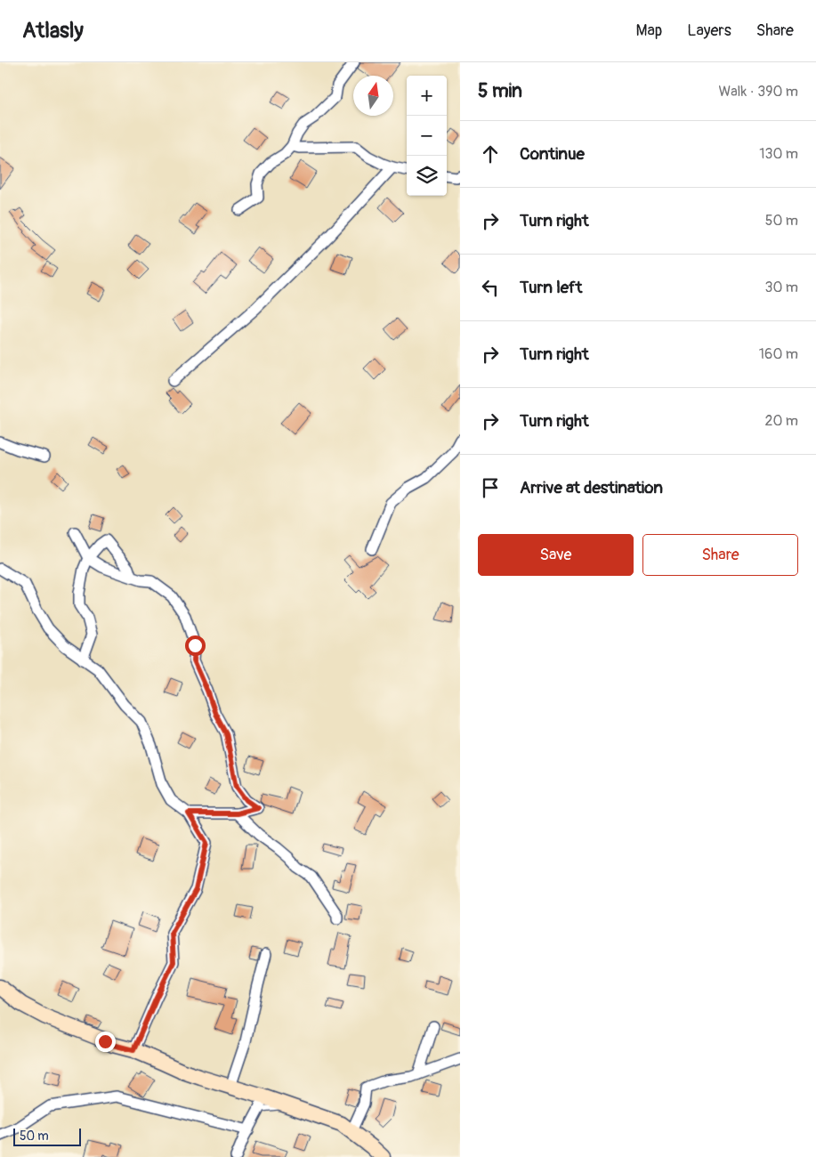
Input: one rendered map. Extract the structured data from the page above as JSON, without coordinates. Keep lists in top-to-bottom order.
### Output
{
  "scale_bar": "50 m",
  "north": "top",
  "page": {
    "header": "Atlasly",
    "nav": ["Map", "Layers", "Share"],
    "heading": ["5 min", "Walk · 390 m"],
    "map_buttons": ["+", "−"],
    "list": [
      ["Continue", "130 m"],
      ["Turn right", "50 m"],
      ["Turn left", "30 m"],
      ["Turn right", "160 m"],
      ["Turn right", "20 m"],
      "Arrive at destination"
    ],
    "buttons": ["Save", "Share"],
    "scale": "50 m"
  }
}
